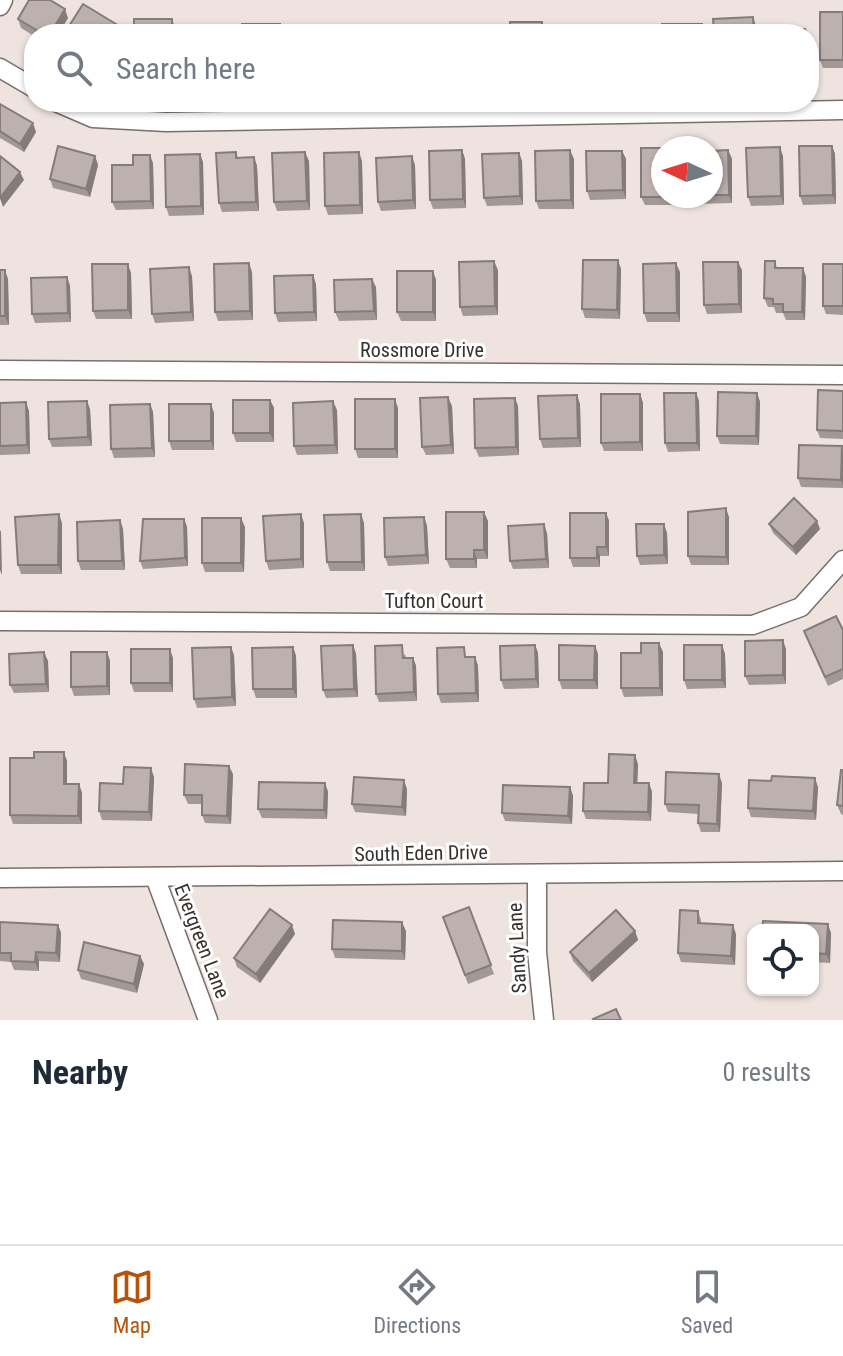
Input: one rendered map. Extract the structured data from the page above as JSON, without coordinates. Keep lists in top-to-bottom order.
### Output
{
  "streets": {
    "street": [
      "Rossmore Drive",
      "Tufton Court",
      "South Eden Drive",
      "Evergreen Lane",
      "Sandy Lane"
    ]
  },
  "crossings": [
    ["South Eden Drive", "Evergreen Lane"],
    ["South Eden Drive", "Sandy Lane"]
  ],
  "north": "left",
  "page": {
    "search": "Search here",
    "heading": ["Nearby", "0 results"],
    "nav": ["Map", "Directions", "Saved"]
  }
}
